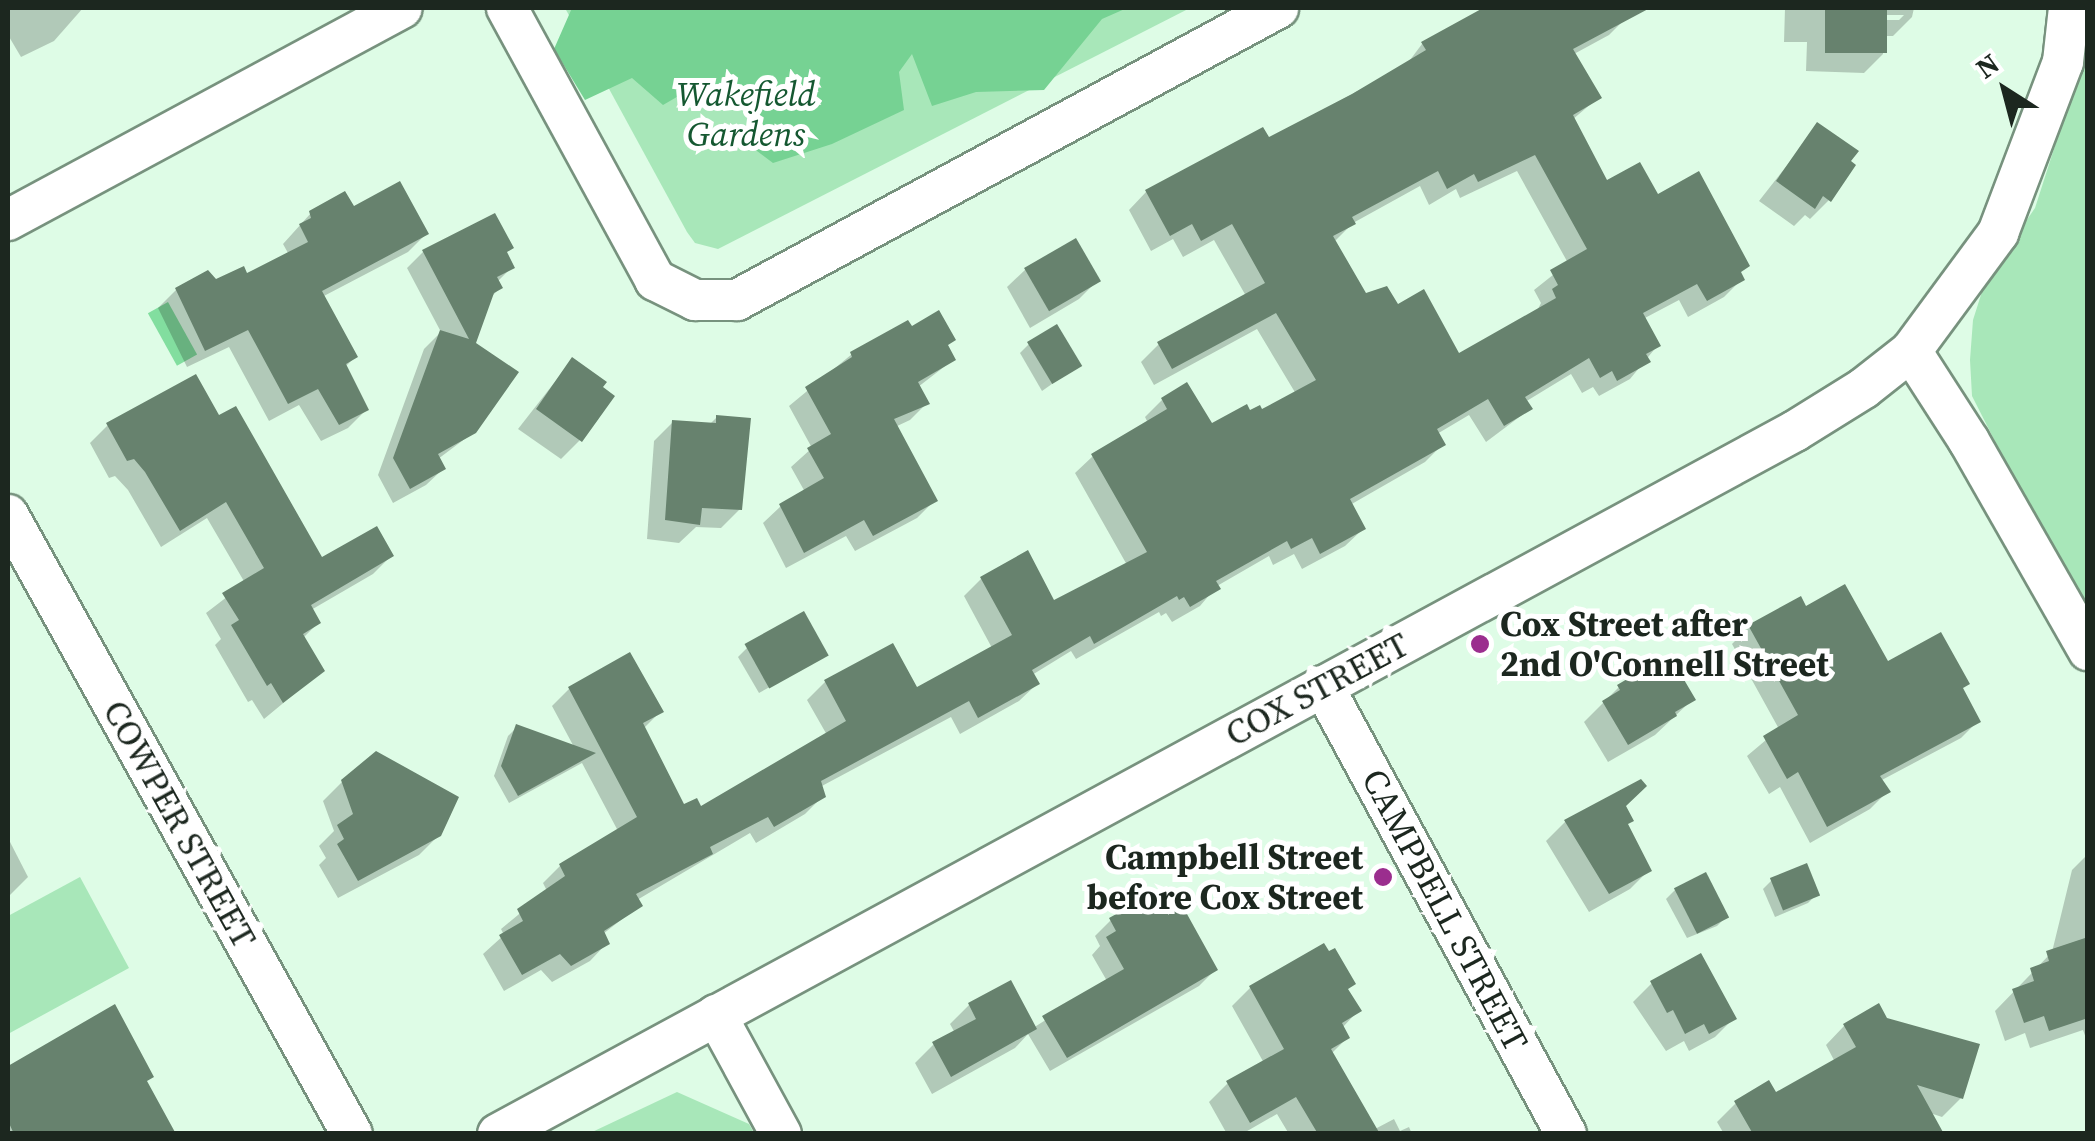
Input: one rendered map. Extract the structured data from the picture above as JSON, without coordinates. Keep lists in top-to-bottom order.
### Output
{
  "streets": {
    "street": ["COX STREET", "COWPER STREET", "CAMPBELL STREET"]
  },
  "crossings": [
    ["COX STREET", "CAMPBELL STREET"]
  ],
  "parks": ["Wakefield Gardens"],
  "places": ["Cox Street after 2nd O'Connell Street", "Campbell Street before Cox Street"],
  "north": "top left"
}
